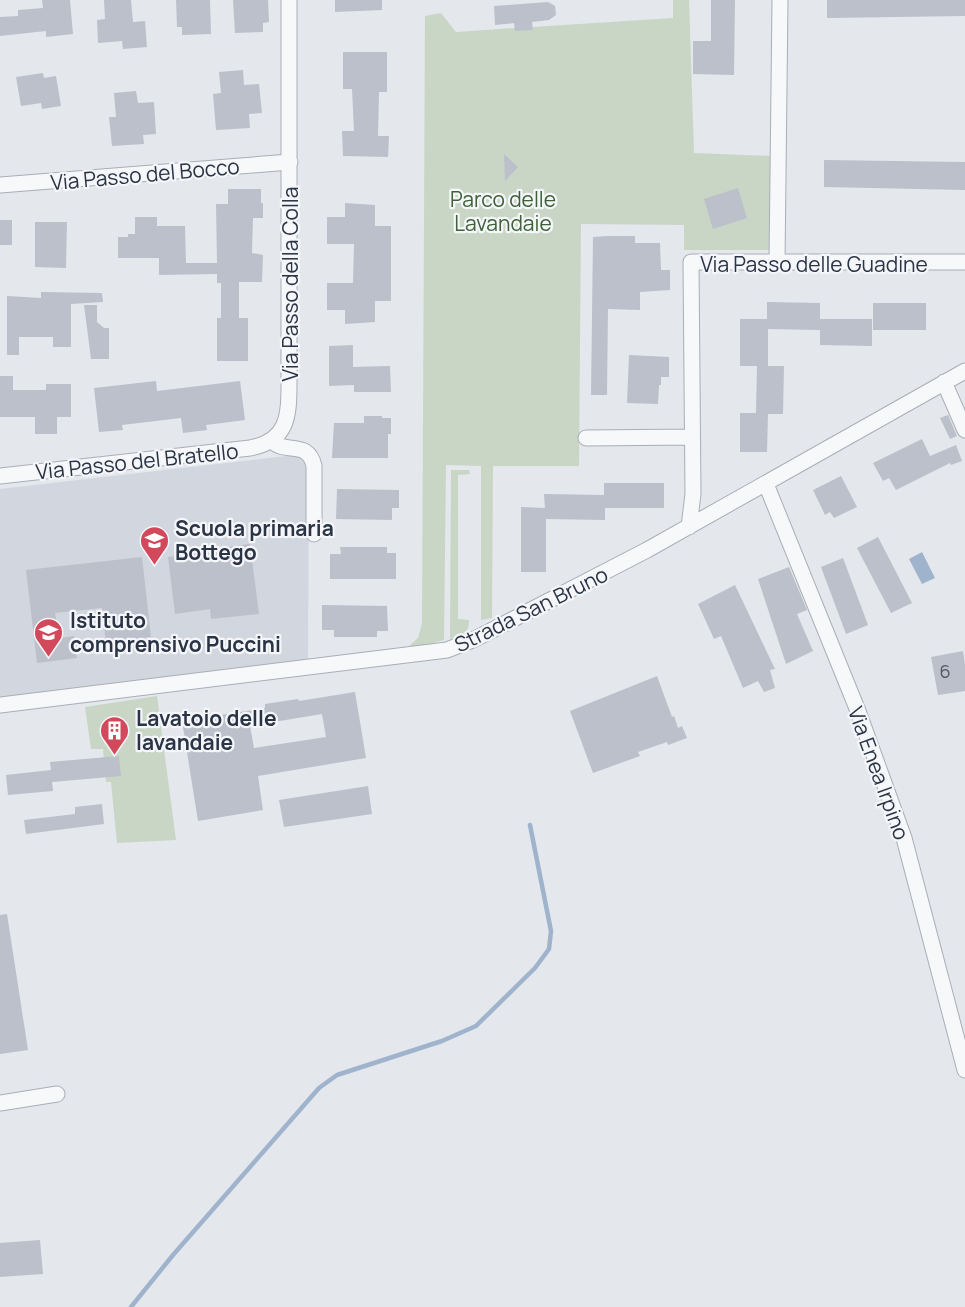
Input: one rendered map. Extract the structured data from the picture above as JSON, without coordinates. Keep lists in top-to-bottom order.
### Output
{
  "streets": {
    "street": [
      "Via Passo del Bocco",
      "Via Passo delle Guadine",
      "Via Passo della Colla",
      "Via Passo del Bratello",
      "Strada San Bruno",
      "Via Enea Irpino"
    ]
  },
  "crossings": [
    ["Via Passo del Bocco", "Via Passo della Colla"],
    ["Via Passo delle Guadine", "Strada San Bruno"],
    ["Via Passo della Colla", "Via Passo del Bratello"],
    ["Strada San Bruno", "Via Enea Irpino"]
  ],
  "parks": ["Parco delle Lavandaie"],
  "places": {
    "school or university": ["Scuola primaria Bottego", "Istituto comprensivo Puccini"],
    "building": ["Lavatoio delle lavandaie"]
  },
  "house_numbers": ["6"]
}
